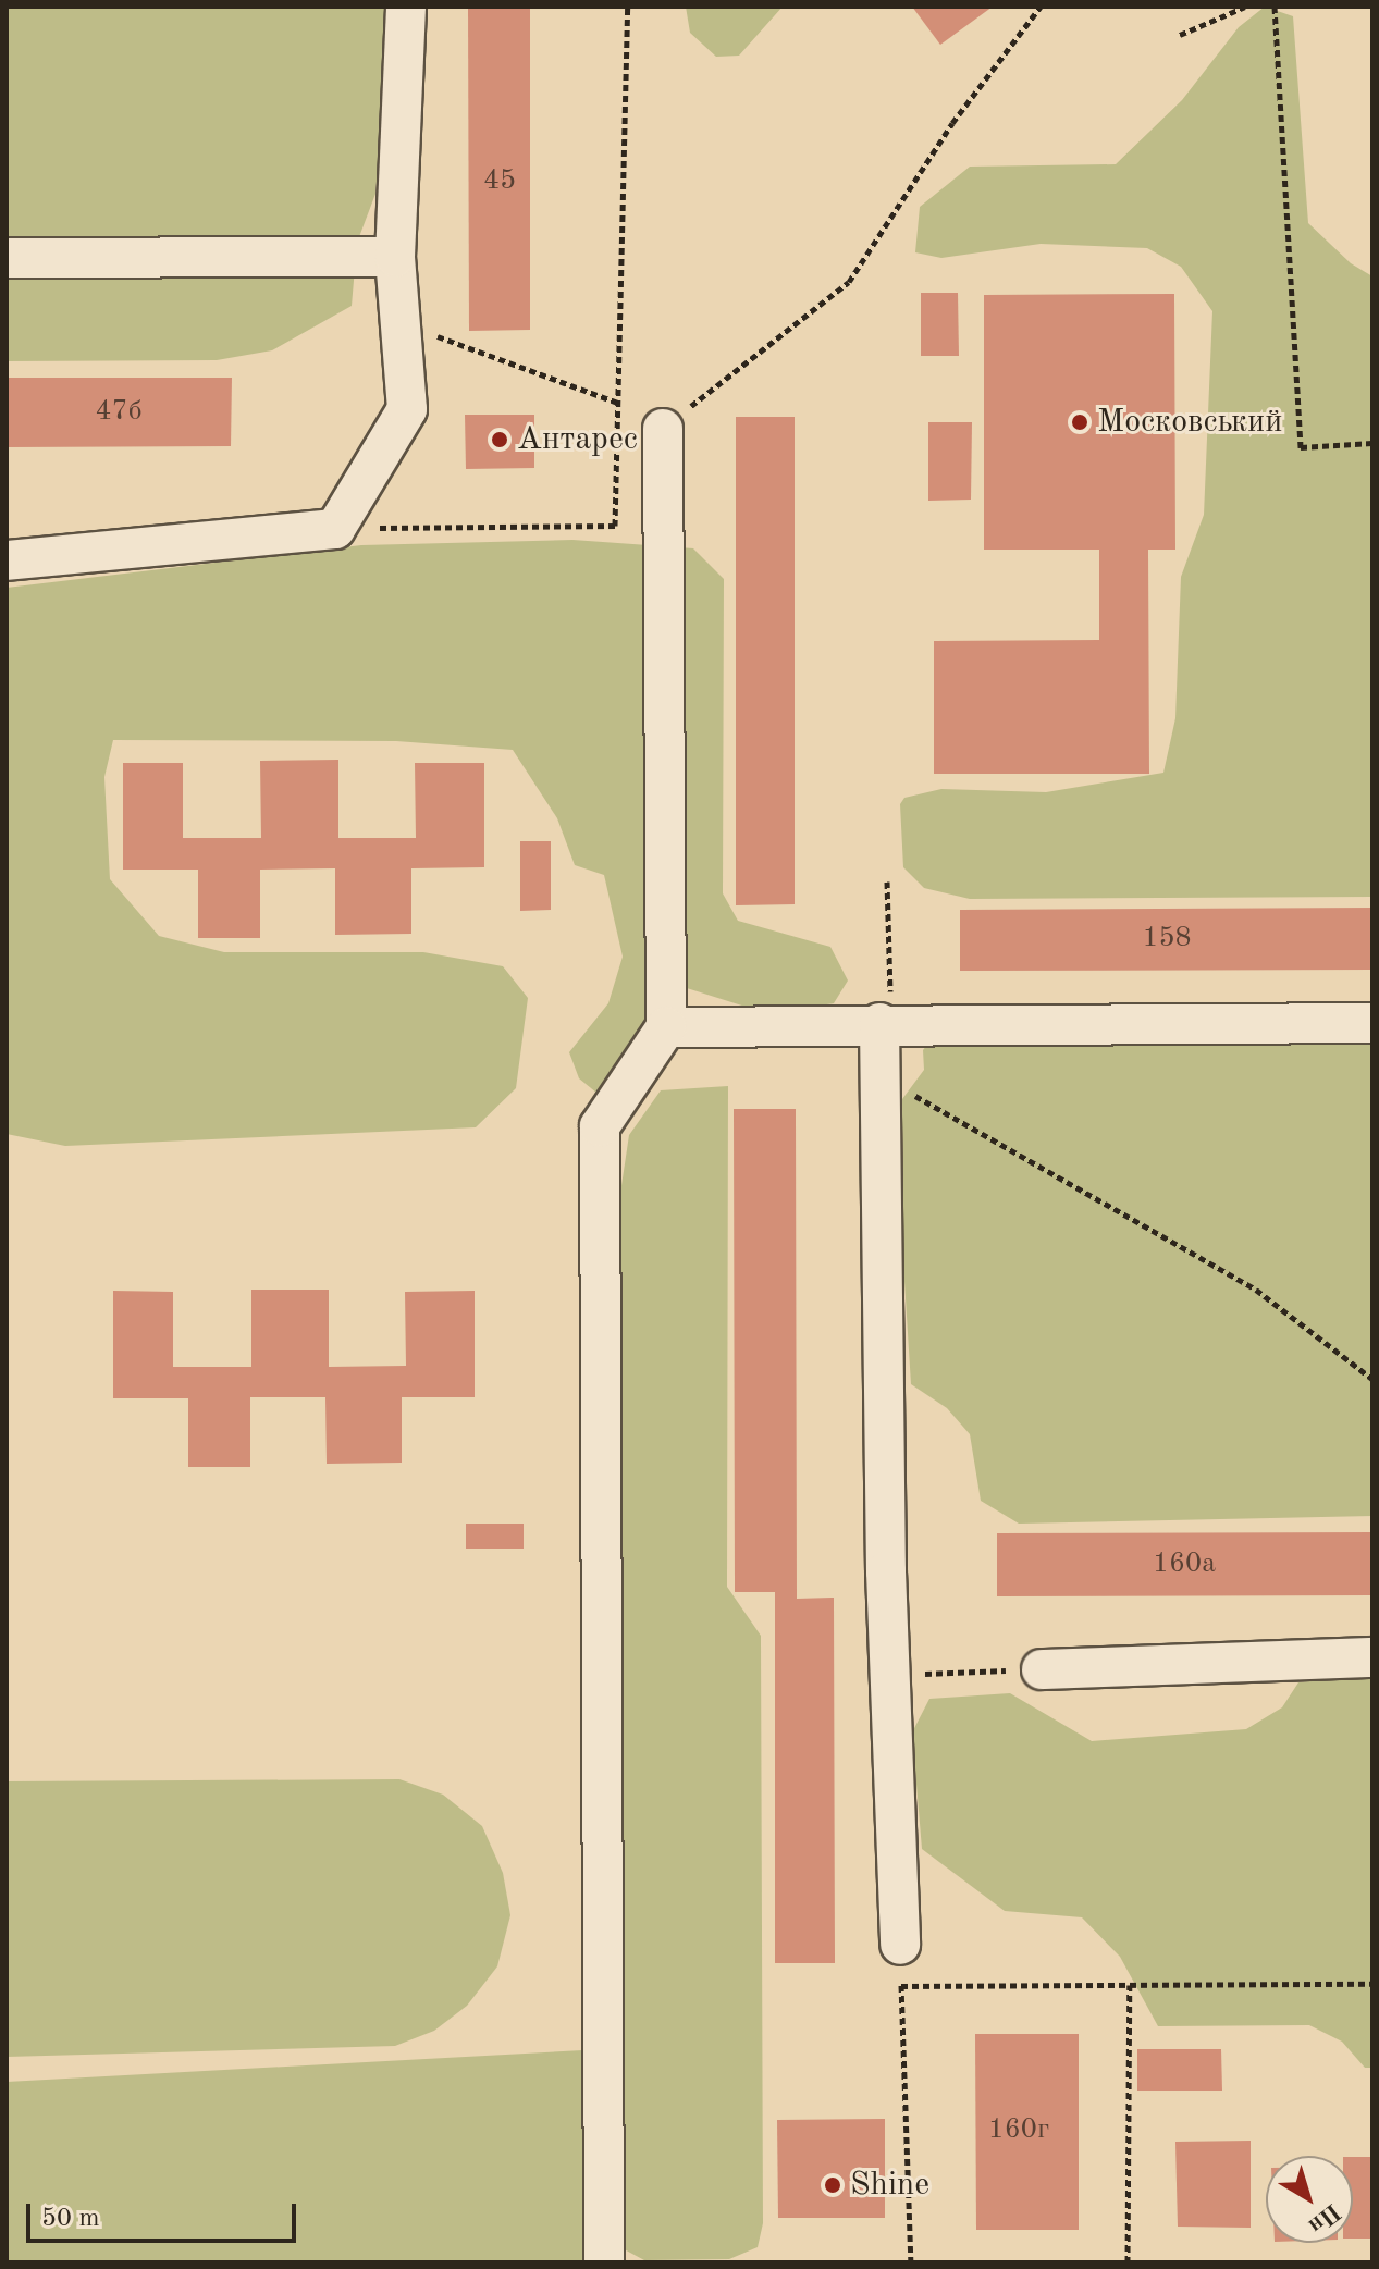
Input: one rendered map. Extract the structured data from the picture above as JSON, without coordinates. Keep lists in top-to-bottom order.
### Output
{
  "places": ["Московський", "Антарес", "Shine"],
  "house_numbers": [
    "45",
    "47б",
    "158",
    "160а",
    "160г"
  ],
  "scale_bar": "50 m",
  "north": "bottom right"
}
